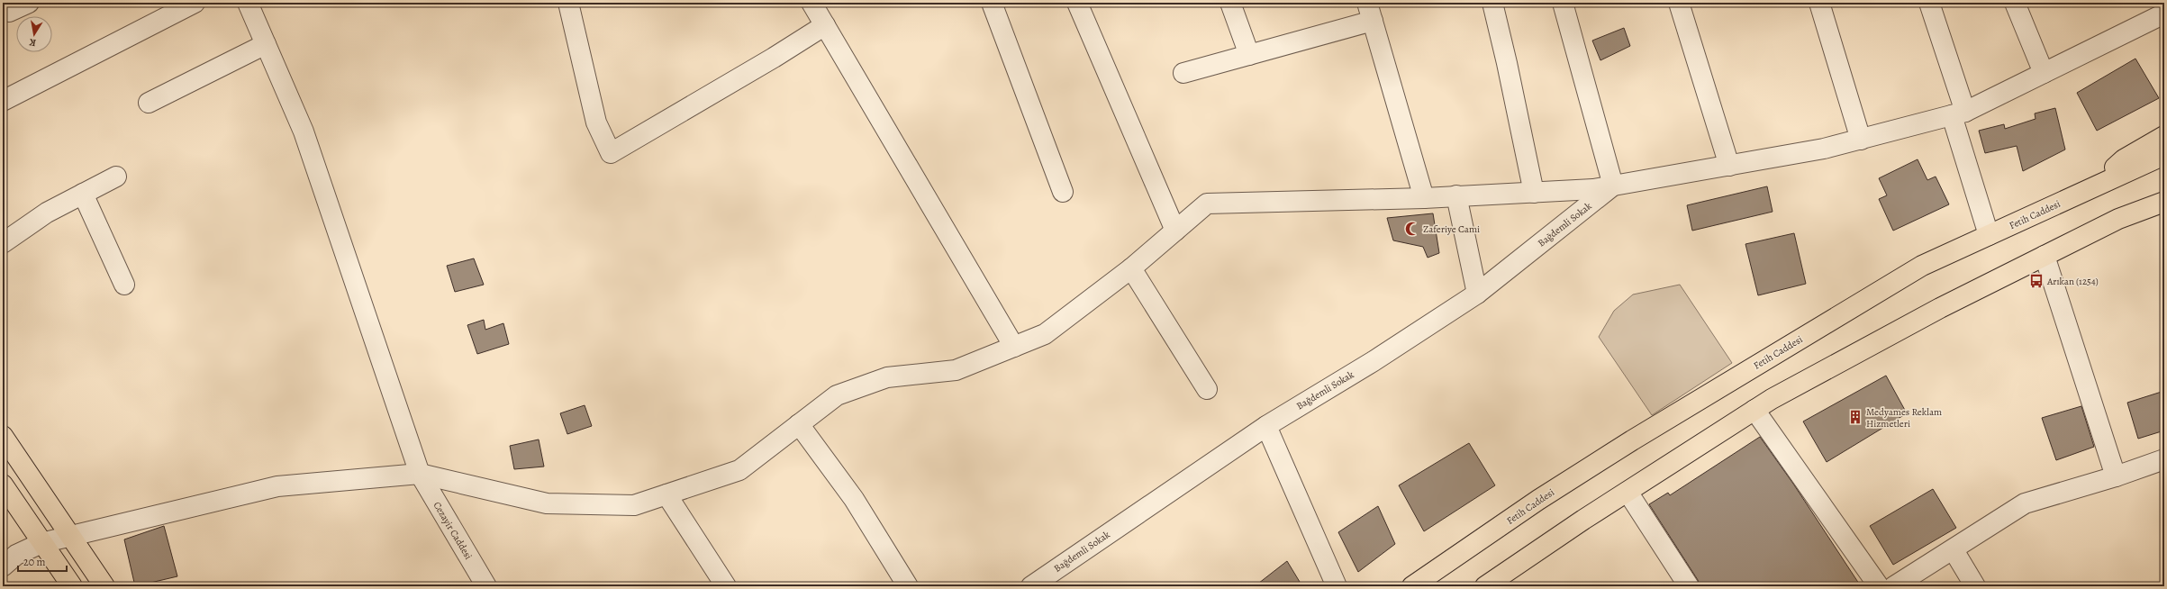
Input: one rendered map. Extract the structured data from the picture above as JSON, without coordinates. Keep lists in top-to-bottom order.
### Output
{
  "streets": {
    "main road": ["Fetih Caddesi"],
    "street": ["Bağdemli Sokak", "Cezayir Caddesi"]
  },
  "places": {
    "mosque": ["Zaferiye Cami"],
    "bus stop": ["Arıkan (1254)"],
    "building": ["Medyames Reklam Hizmetleri"]
  },
  "scale_bar": "20 m",
  "north": "bottom"
}
